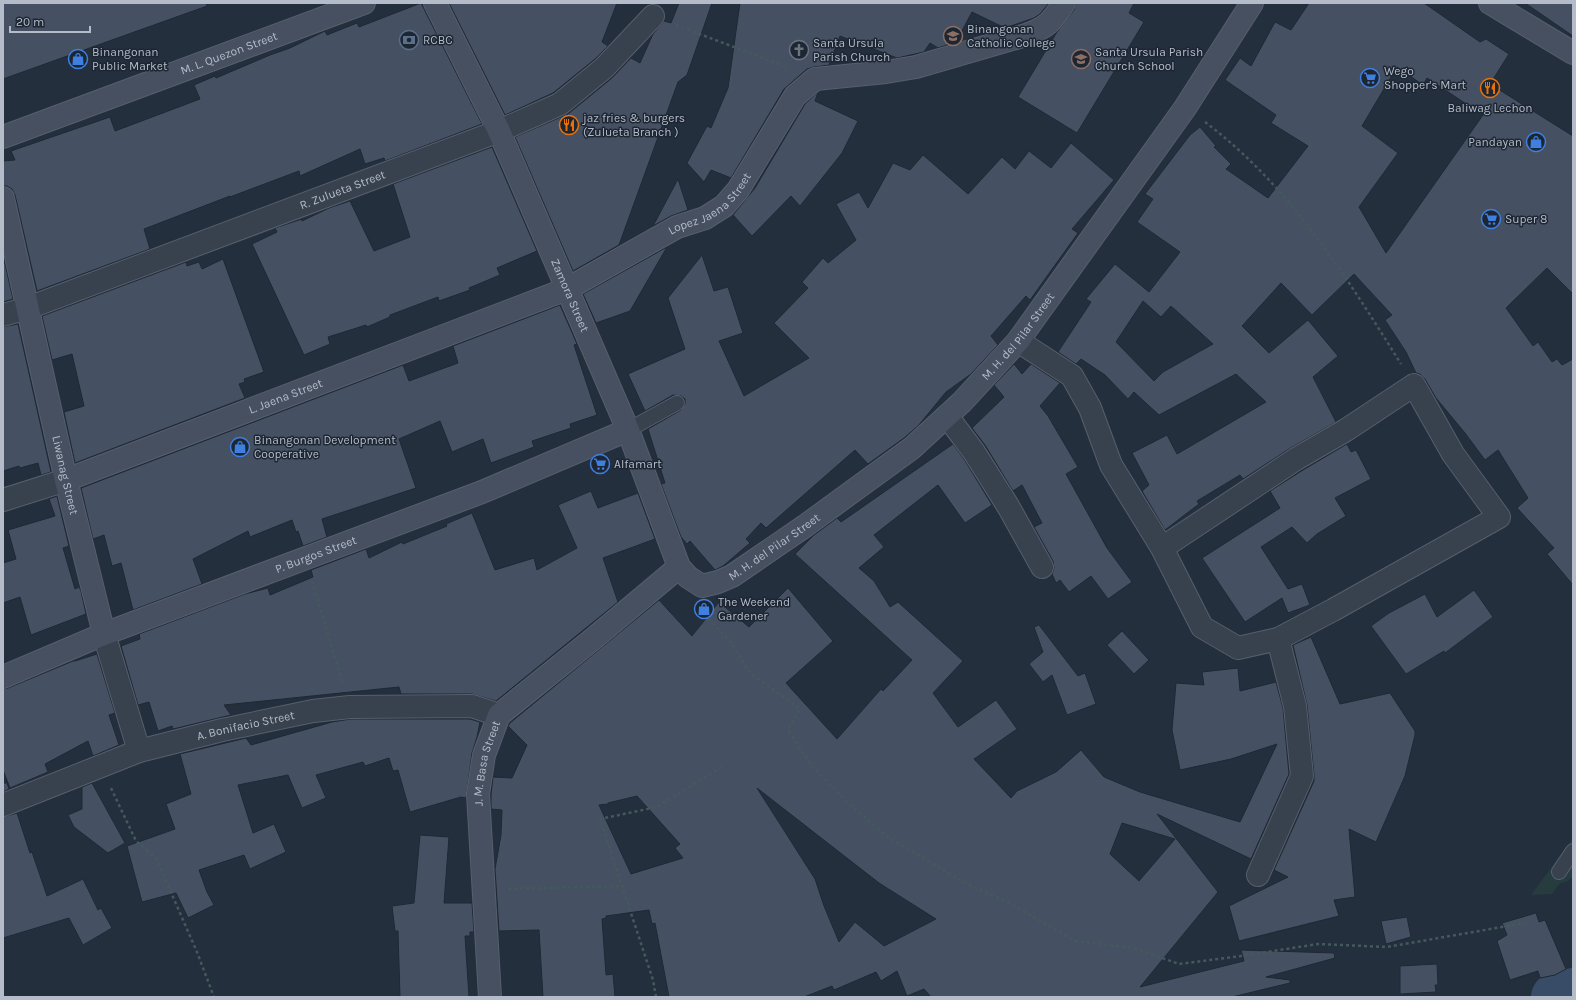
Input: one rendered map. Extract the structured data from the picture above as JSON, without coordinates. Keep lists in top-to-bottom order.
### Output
{
  "streets": {
    "street": [
      "M. L. Quezon Street",
      "R. Zulueta Street",
      "Lopez Jaena Street",
      "Zamora Street",
      "M. H. del Pilar Street",
      "L. Jaena Street",
      "Liwanag Street",
      "P. Burgos Street",
      "A. Bonifacio Street",
      "J. M. Basa Street"
    ]
  },
  "crossings": [
    ["R. Zulueta Street", "Zamora Street"],
    ["R. Zulueta Street", "Liwanag Street"],
    ["Lopez Jaena Street", "Zamora Street"],
    ["Lopez Jaena Street", "L. Jaena Street"],
    ["Zamora Street", "M. H. del Pilar Street"],
    ["Zamora Street", "L. Jaena Street"],
    ["Zamora Street", "P. Burgos Street"],
    ["Zamora Street", "J. M. Basa Street"],
    ["L. Jaena Street", "Liwanag Street"],
    ["Liwanag Street", "P. Burgos Street"],
    ["Liwanag Street", "A. Bonifacio Street"],
    ["A. Bonifacio Street", "J. M. Basa Street"]
  ],
  "places": {
    "school or university": ["Binangonan Catholic College", "Santa Ursula Parish Church School"],
    "bank": ["RCBC"],
    "church": ["Santa Ursula Parish Church"],
    "shop": [
      "Binangonan Public Market",
      "Pandayan",
      "Binangonan Development Cooperative",
      "The Weekend Gardener"
    ],
    "supermarket": ["Wego Shopper's Mart", "Super 8", "Alfamart"],
    "restaurant": ["Baliwag Lechon", "jaz fries & burgers (Zulueta Branch )"]
  },
  "scale_bar": "20 m"
}
